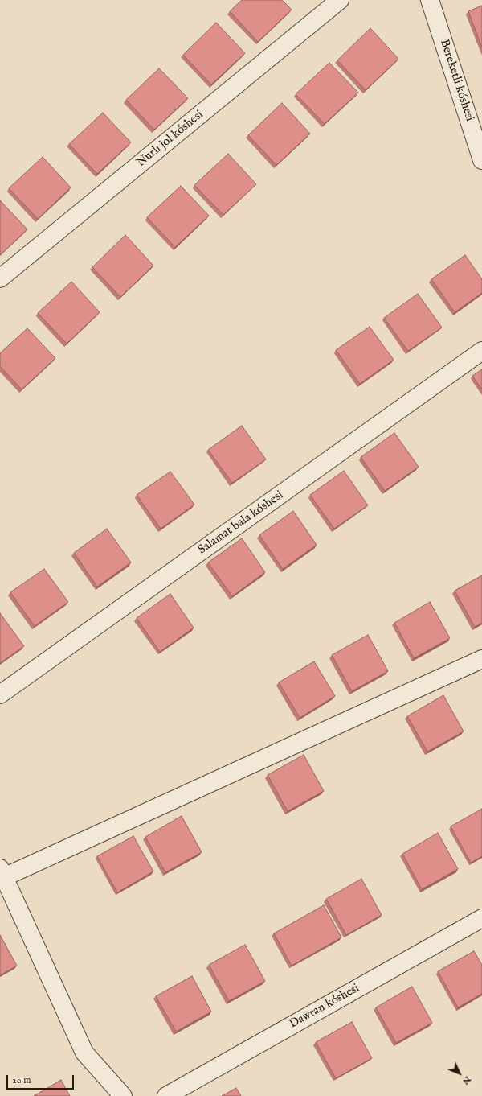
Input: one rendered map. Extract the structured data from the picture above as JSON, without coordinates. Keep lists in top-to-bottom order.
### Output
{
  "streets": {
    "street": [
      "Bereketli kóshesi",
      "Nurlı jol kóshesi",
      "Salamat bala kóshesi",
      "Dawran kóshesi"
    ]
  },
  "scale_bar": "20 m",
  "north": "bottom right"
}
